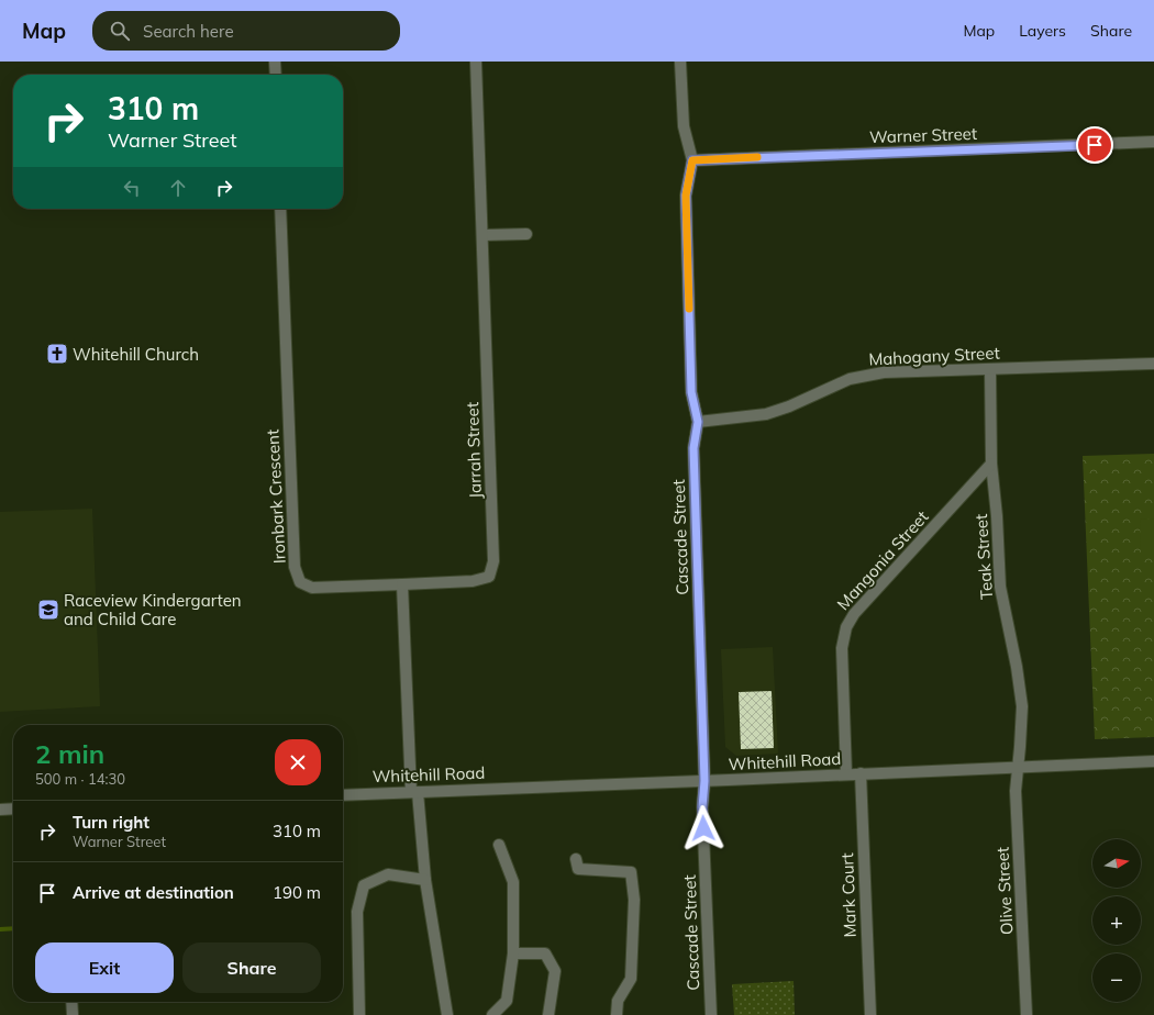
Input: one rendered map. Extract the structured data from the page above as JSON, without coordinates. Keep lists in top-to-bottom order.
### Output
{
  "streets": {
    "street": [
      "Warner Street",
      "Mahogany Street",
      "Jarrah Street",
      "Ironbark Crescent",
      "Cascade Street",
      "Teak Street",
      "Mangonia Street",
      "Whitehill Road",
      "Olive Street",
      "Mark Court"
    ]
  },
  "crossings": [
    ["Warner Street", "Cascade Street"],
    ["Mahogany Street", "Cascade Street"],
    ["Mahogany Street", "Teak Street"],
    ["Jarrah Street", "Ironbark Crescent"],
    ["Cascade Street", "Whitehill Road"],
    ["Teak Street", "Mangonia Street"],
    ["Teak Street", "Whitehill Road"],
    ["Teak Street", "Olive Street"],
    ["Mangonia Street", "Whitehill Road"],
    ["Whitehill Road", "Olive Street"],
    ["Whitehill Road", "Mark Court"]
  ],
  "places": {
    "church": ["Whitehill Church"],
    "school or university": ["Raceview Kindergarten and Child Care"]
  },
  "north": "right",
  "page": {
    "header": "Map",
    "search": "Search here",
    "nav": ["Map", "Layers", "Share"],
    "turn": ["310 m", "Warner Street"],
    "heading": ["2 min", "500 m · 14:30"],
    "list": [
      {
        "name": "Turn right",
        "note": "Warner Street",
        "value": "310 m"
      },
      {
        "name": "Arrive at destination",
        "value": "190 m"
      }
    ],
    "map_buttons": ["+", "−"],
    "buttons": ["Exit", "Share"]
  }
}
